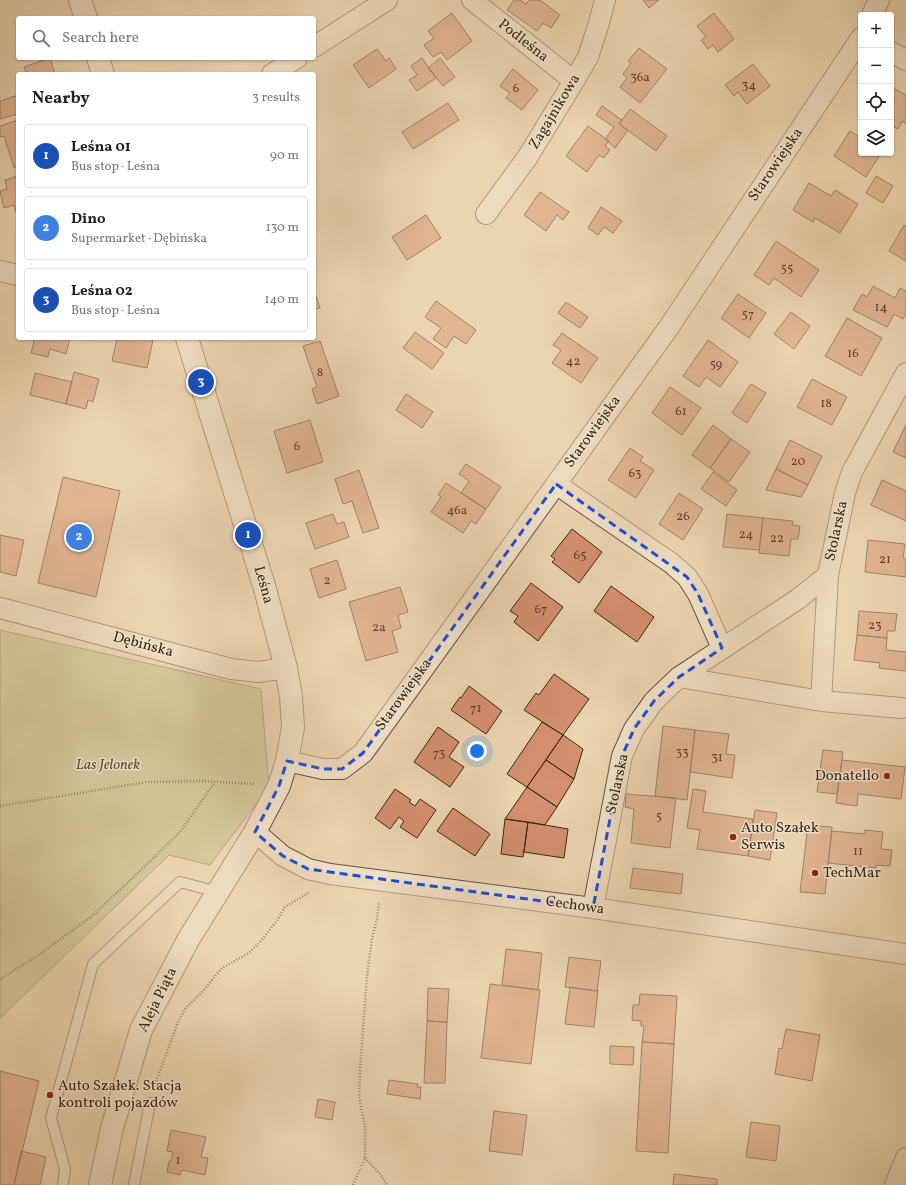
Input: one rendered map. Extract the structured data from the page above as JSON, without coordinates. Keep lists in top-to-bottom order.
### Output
{
  "streets": {
    "street": [
      "Podleśna",
      "Zagajnikowa",
      "Starowiejska",
      "Stolarska",
      "Leśna",
      "Dębińska",
      "Cechowa",
      "Aleja Piąta"
    ]
  },
  "crossings": [
    ["Podleśna", "Zagajnikowa"],
    ["Starowiejska", "Leśna"],
    ["Stolarska", "Cechowa"],
    ["Leśna", "Dębińska"],
    ["Leśna", "Cechowa"],
    ["Leśna", "Aleja Piąta"],
    ["Cechowa", "Aleja Piąta"]
  ],
  "parks": ["Las Jelonek"],
  "places": [
    "Donatello",
    "Auto Szałek Serwis",
    "TechMar",
    "Auto Szałek. Stacja kontroli pojazdów"
  ],
  "house_numbers": [
    "36a",
    "34",
    "6",
    "55",
    "14",
    "57",
    "16",
    "42",
    "59",
    "8",
    "18",
    "61",
    "6",
    "20",
    "63",
    "46a",
    "26",
    "24",
    "22",
    "65",
    "21",
    "2",
    "67",
    "23",
    "2a",
    "71",
    "33",
    "73",
    "31",
    "5",
    "11",
    "1"
  ],
  "page": {
    "map_buttons": ["+", "−"],
    "search": "Search here",
    "heading": ["Nearby", "3 results"],
    "list": [
      {
        "mark": "1",
        "name": "Leśna 01",
        "note": "Bus stop · Leśna",
        "value": "90 m"
      },
      {
        "mark": "2",
        "name": "Dino",
        "note": "Supermarket · Dębińska",
        "value": "130 m"
      },
      {
        "mark": "3",
        "name": "Leśna 02",
        "note": "Bus stop · Leśna",
        "value": "140 m"
      }
    ],
    "pins": ["3", "1", "2"]
  }
}
